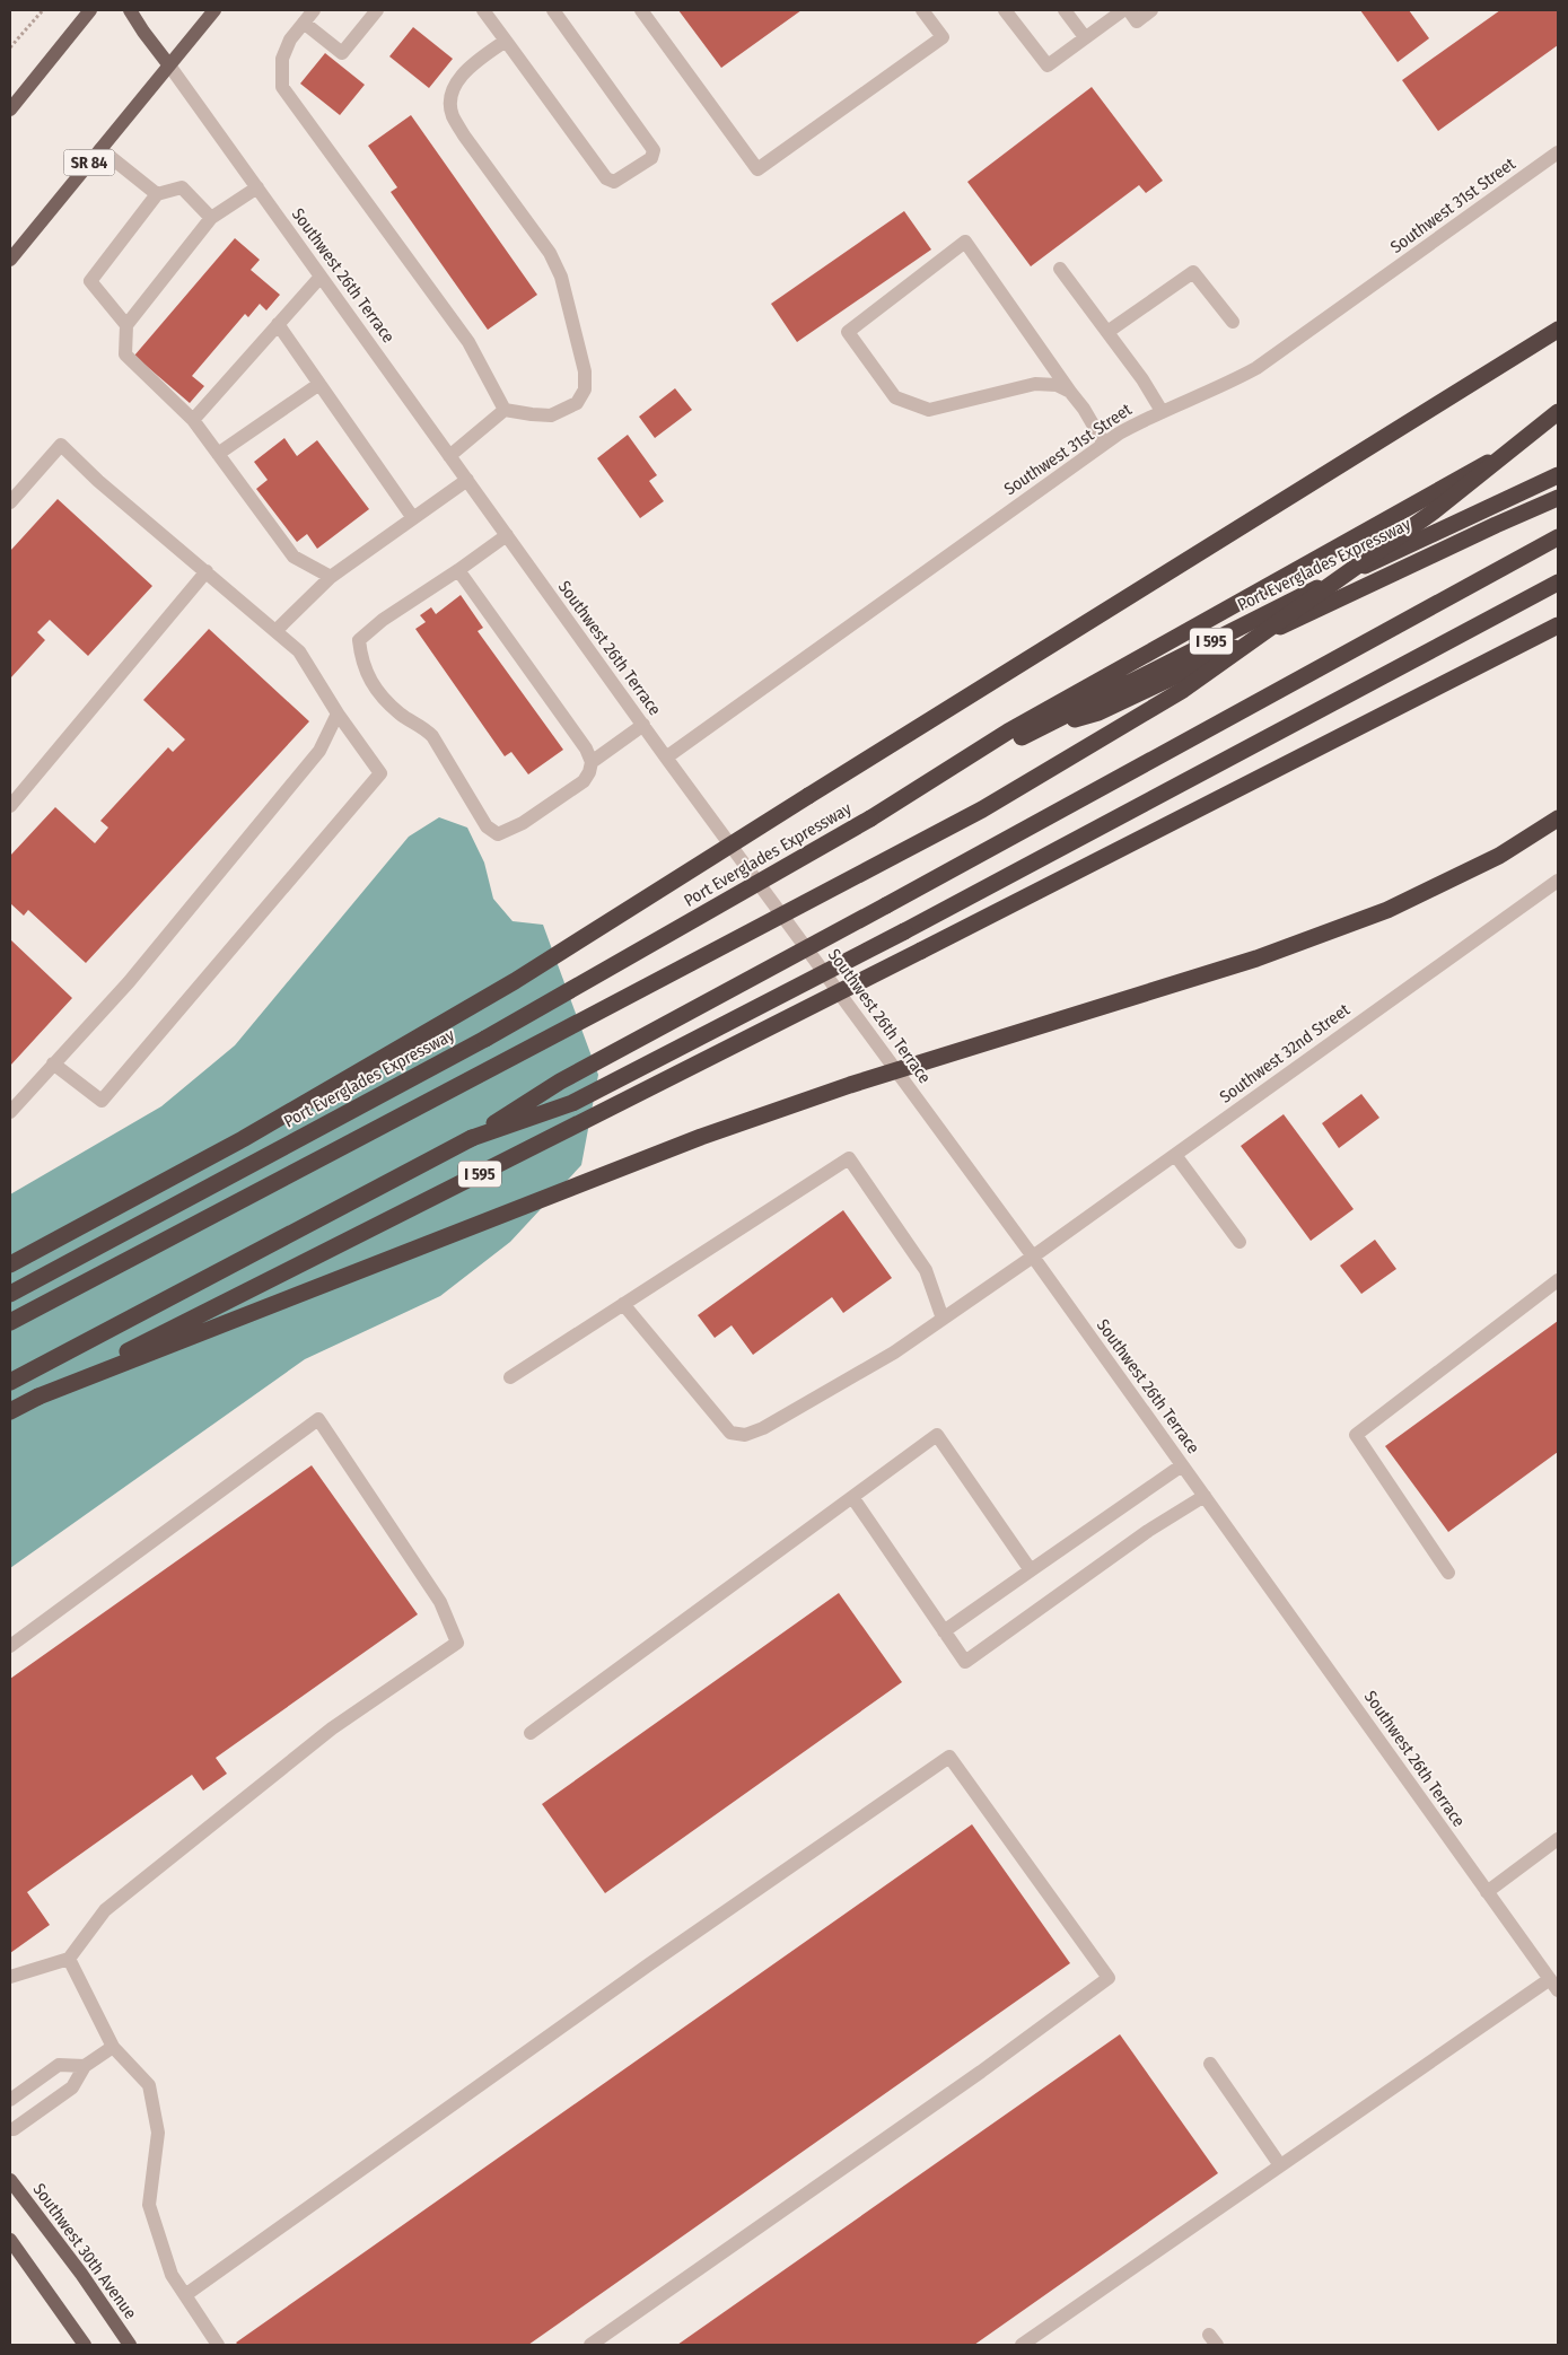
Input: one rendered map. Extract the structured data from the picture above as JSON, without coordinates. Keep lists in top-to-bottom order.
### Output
{
  "streets": {
    "highway": ["Port Everglades Expressway", "I 595"],
    "main road": ["SR 84", "Southwest 30th Avenue"],
    "street": ["Southwest 31st Street", "Southwest 26th Terrace", "Southwest 32nd Street"]
  },
  "crossings": [
    ["SR 84", "Southwest 26th Terrace"],
    ["Southwest 31st Street", "Southwest 26th Terrace"],
    ["Southwest 26th Terrace", "Southwest 32nd Street"]
  ]
}
